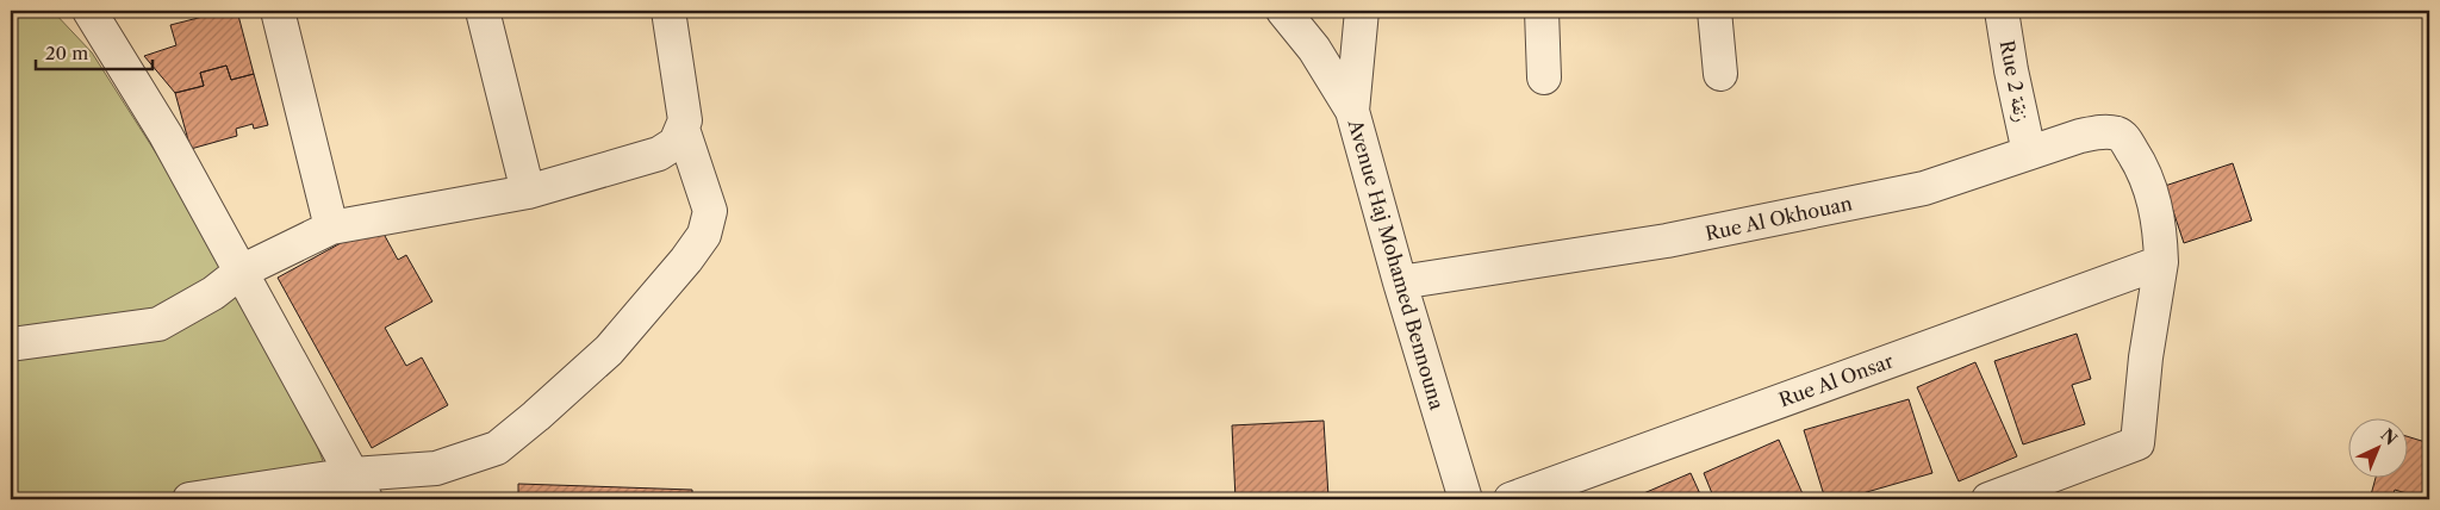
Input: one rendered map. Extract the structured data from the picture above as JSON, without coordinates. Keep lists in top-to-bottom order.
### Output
{
  "streets": {
    "street": [
      "Rue 2 زنقة",
      "Rue Al Okhouan",
      "Avenue Haj Mohamed Bennouna",
      "Rue Al Onsar"
    ]
  },
  "crossings": [
    ["Rue 2 زنقة", "Rue Al Okhouan"],
    ["Rue Al Okhouan", "Avenue Haj Mohamed Bennouna"],
    ["Rue Al Okhouan", "Rue Al Onsar"]
  ],
  "scale_bar": "20 m",
  "north": "top right"
}
